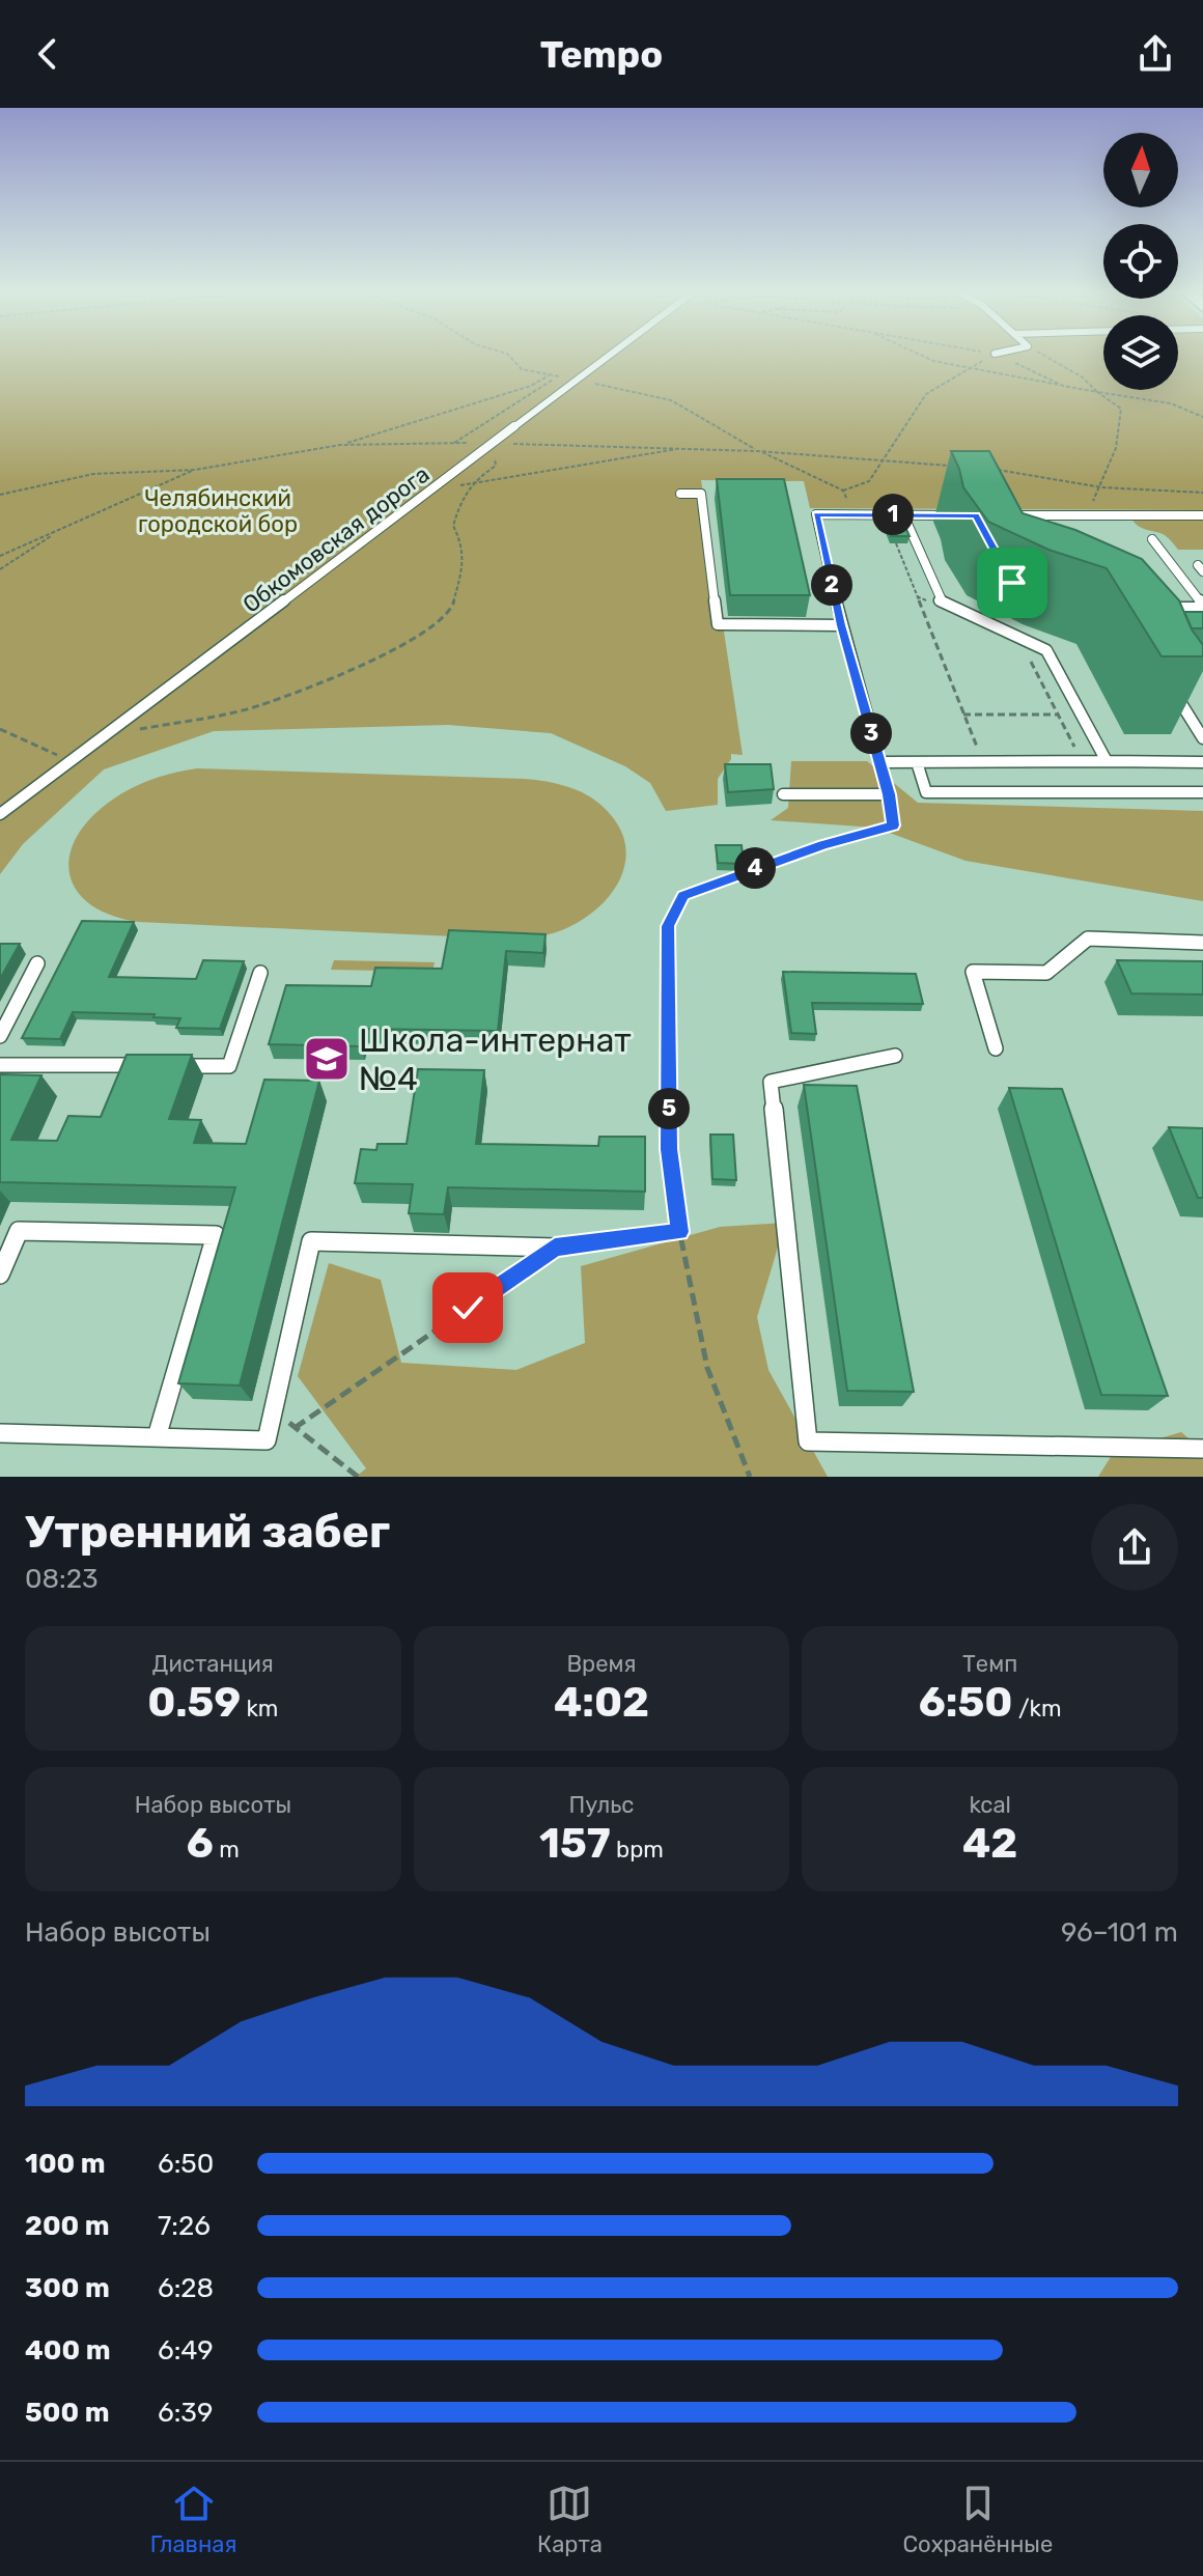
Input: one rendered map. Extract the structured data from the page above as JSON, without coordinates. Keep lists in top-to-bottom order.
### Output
{
  "streets": {
    "lane": ["Обкомовская дорога"]
  },
  "parks": ["Челябинский городской бор"],
  "places": {
    "school or university": ["Школа-интернат №4"]
  },
  "north": "top",
  "page": {
    "header": "Tempo",
    "pins": [
      "1",
      "2",
      "3",
      "4",
      "5"
    ],
    "heading": ["Утренний забег", "08:23"],
    "stats": [
      ["Дистанция", "0.59 km"],
      ["Время", "4:02"],
      ["Темп", "6:50 /km"],
      ["Набор высоты", "6 m"],
      ["Пульс", "157 bpm"],
      ["kcal", "42"]
    ],
    "chart": ["Набор высоты", "96–101 m"],
    "list": [
      {
        "name": "100 m",
        "note": "6:50"
      },
      {
        "name": "200 m",
        "note": "7:26"
      },
      {
        "name": "300 m",
        "note": "6:28"
      },
      {
        "name": "400 m",
        "note": "6:49"
      },
      {
        "name": "500 m",
        "note": "6:39"
      }
    ],
    "tabs": ["Главная", "Карта", "Сохранённые"]
  }
}
